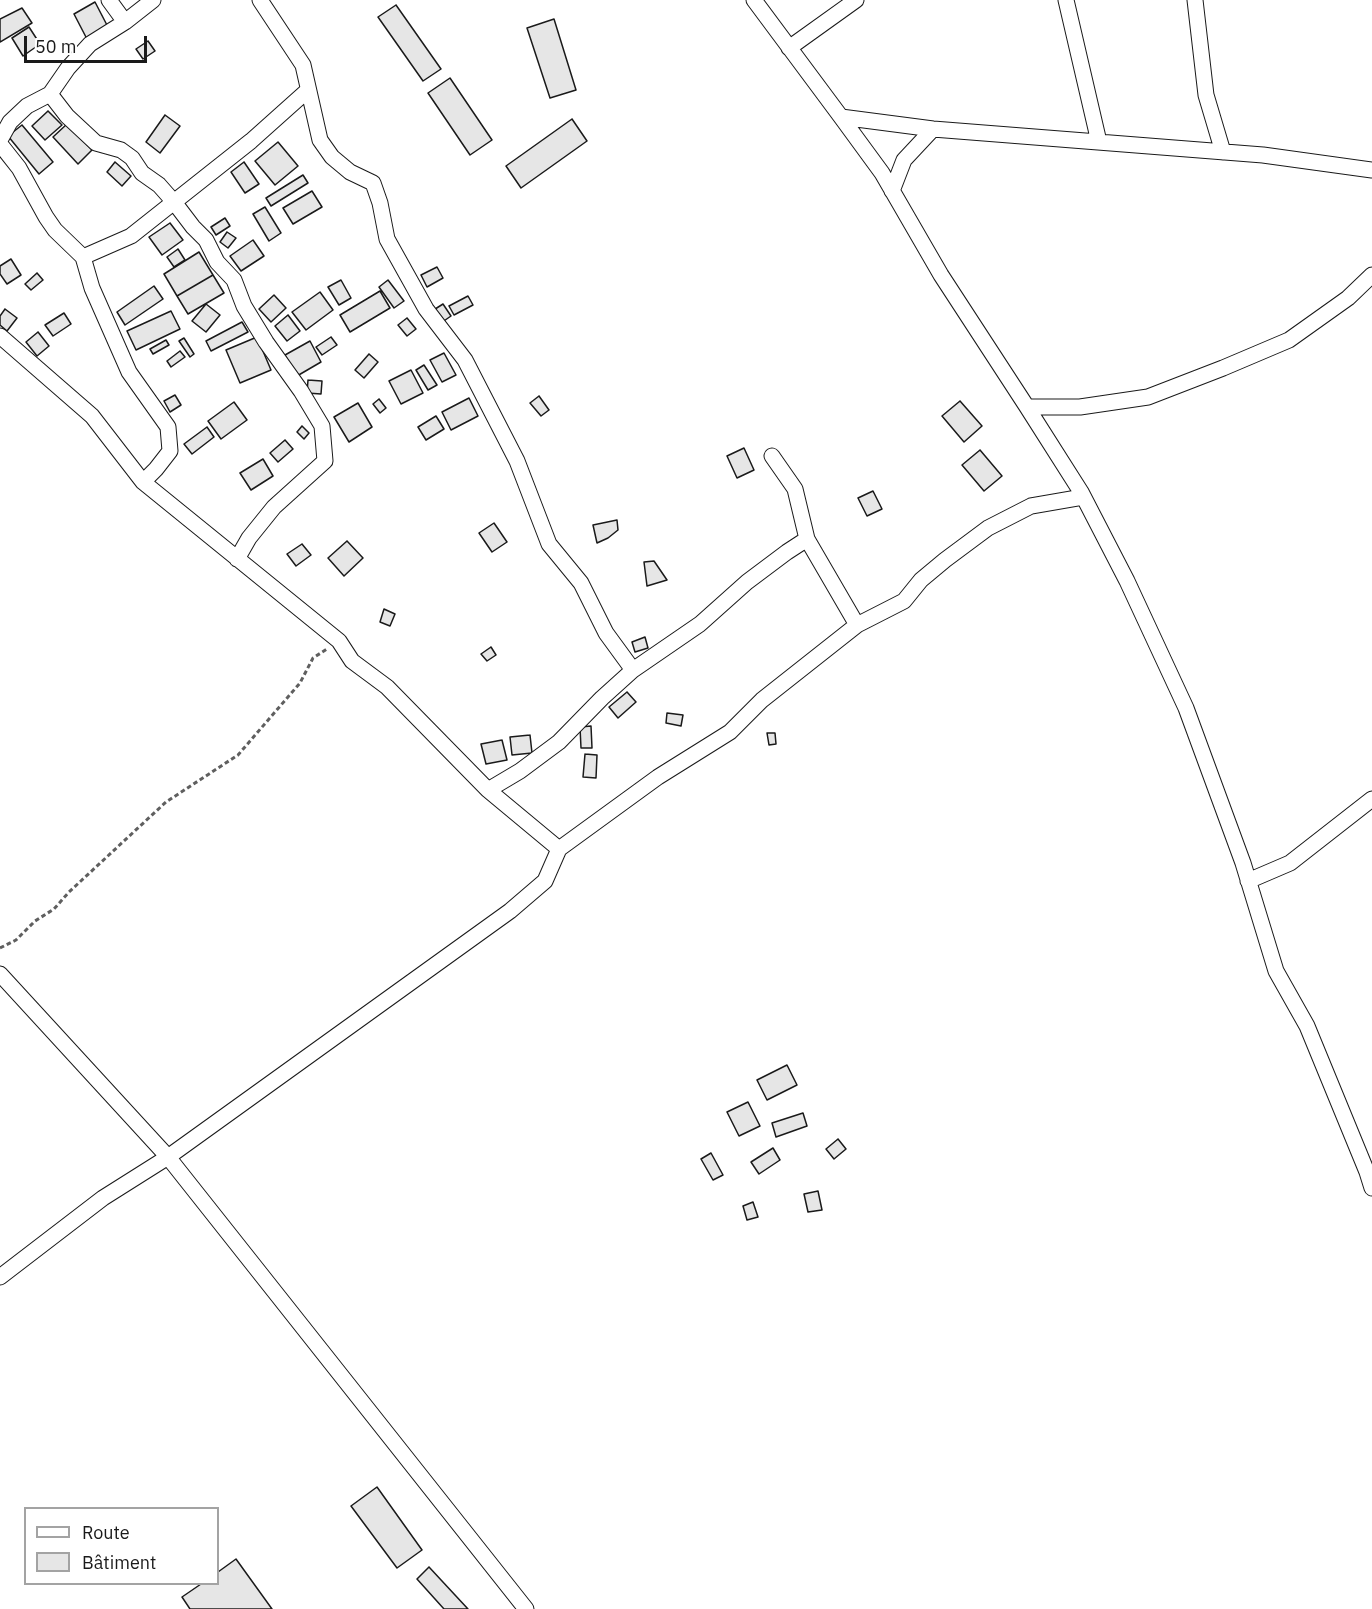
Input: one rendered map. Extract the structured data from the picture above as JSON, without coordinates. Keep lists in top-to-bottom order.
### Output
{
  "legend": ["Route", "Bâtiment"],
  "scale_bar": "50 m"
}
